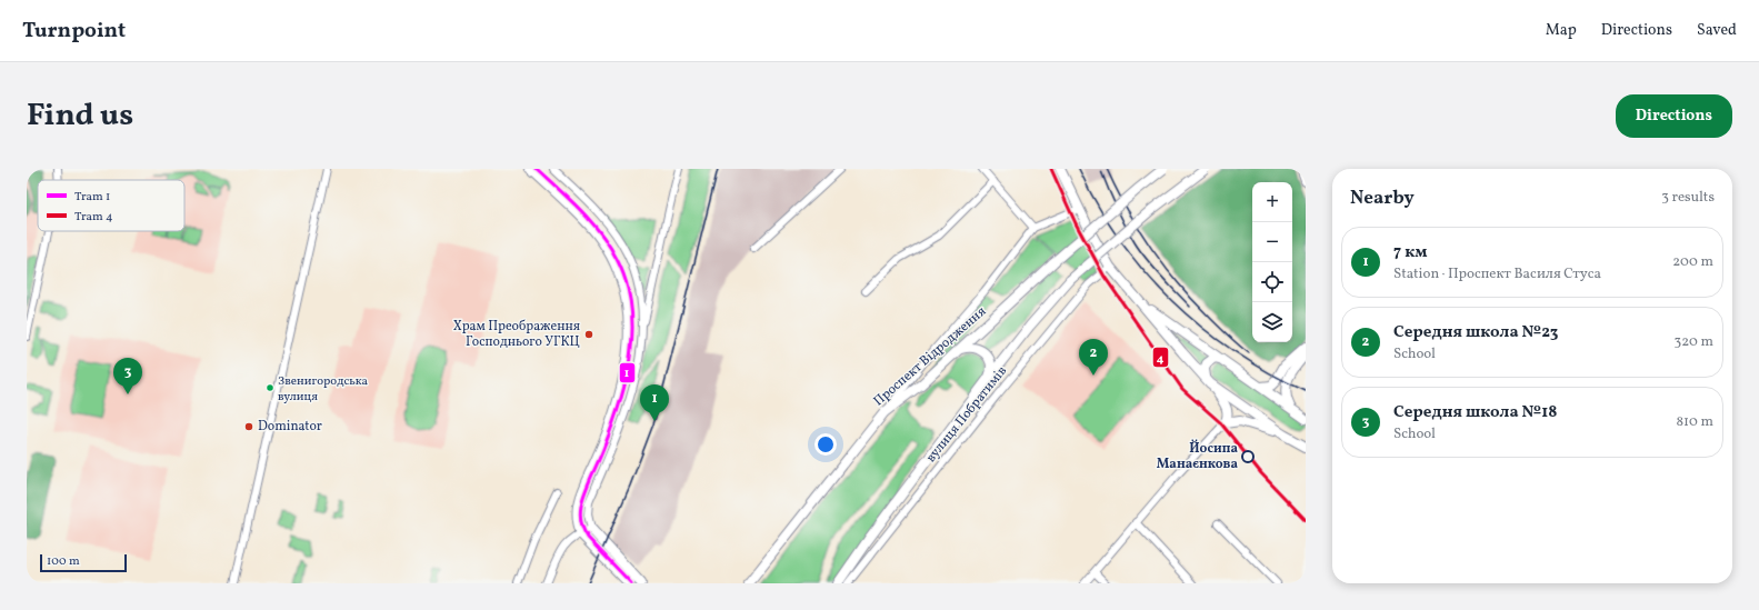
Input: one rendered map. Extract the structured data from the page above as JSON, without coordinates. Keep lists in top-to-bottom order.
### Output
{
  "streets": {
    "main road": ["Проспект Відродження"],
    "street": ["вулиця Побратимів"]
  },
  "places": [
    "Храм Преображення Господнього УГКЦ",
    "Звенигородська вулиця",
    "Dominator",
    "Йосипа Манаєнкова"
  ],
  "lines": ["tram line 1", "tram line 4"],
  "legend": ["Tram 1", "Tram 4"],
  "scale_bar": "100 m",
  "page": {
    "header": "Turnpoint",
    "nav": ["Map", "Directions", "Saved"],
    "title": "Find us",
    "buttons": "Directions",
    "heading": ["Nearby", "3 results"],
    "map_buttons": ["+", "−"],
    "list": [
      {
        "mark": "1",
        "name": "7 км",
        "note": "Station · Проспект Василя Стуса",
        "value": "200 m"
      },
      {
        "mark": "2",
        "name": "Середня школа №23",
        "note": "School",
        "value": "320 m"
      },
      {
        "mark": "3",
        "name": "Середня школа №18",
        "note": "School",
        "value": "810 m"
      }
    ],
    "pins": ["2", "3", "1"],
    "scale": "100 m"
  }
}
